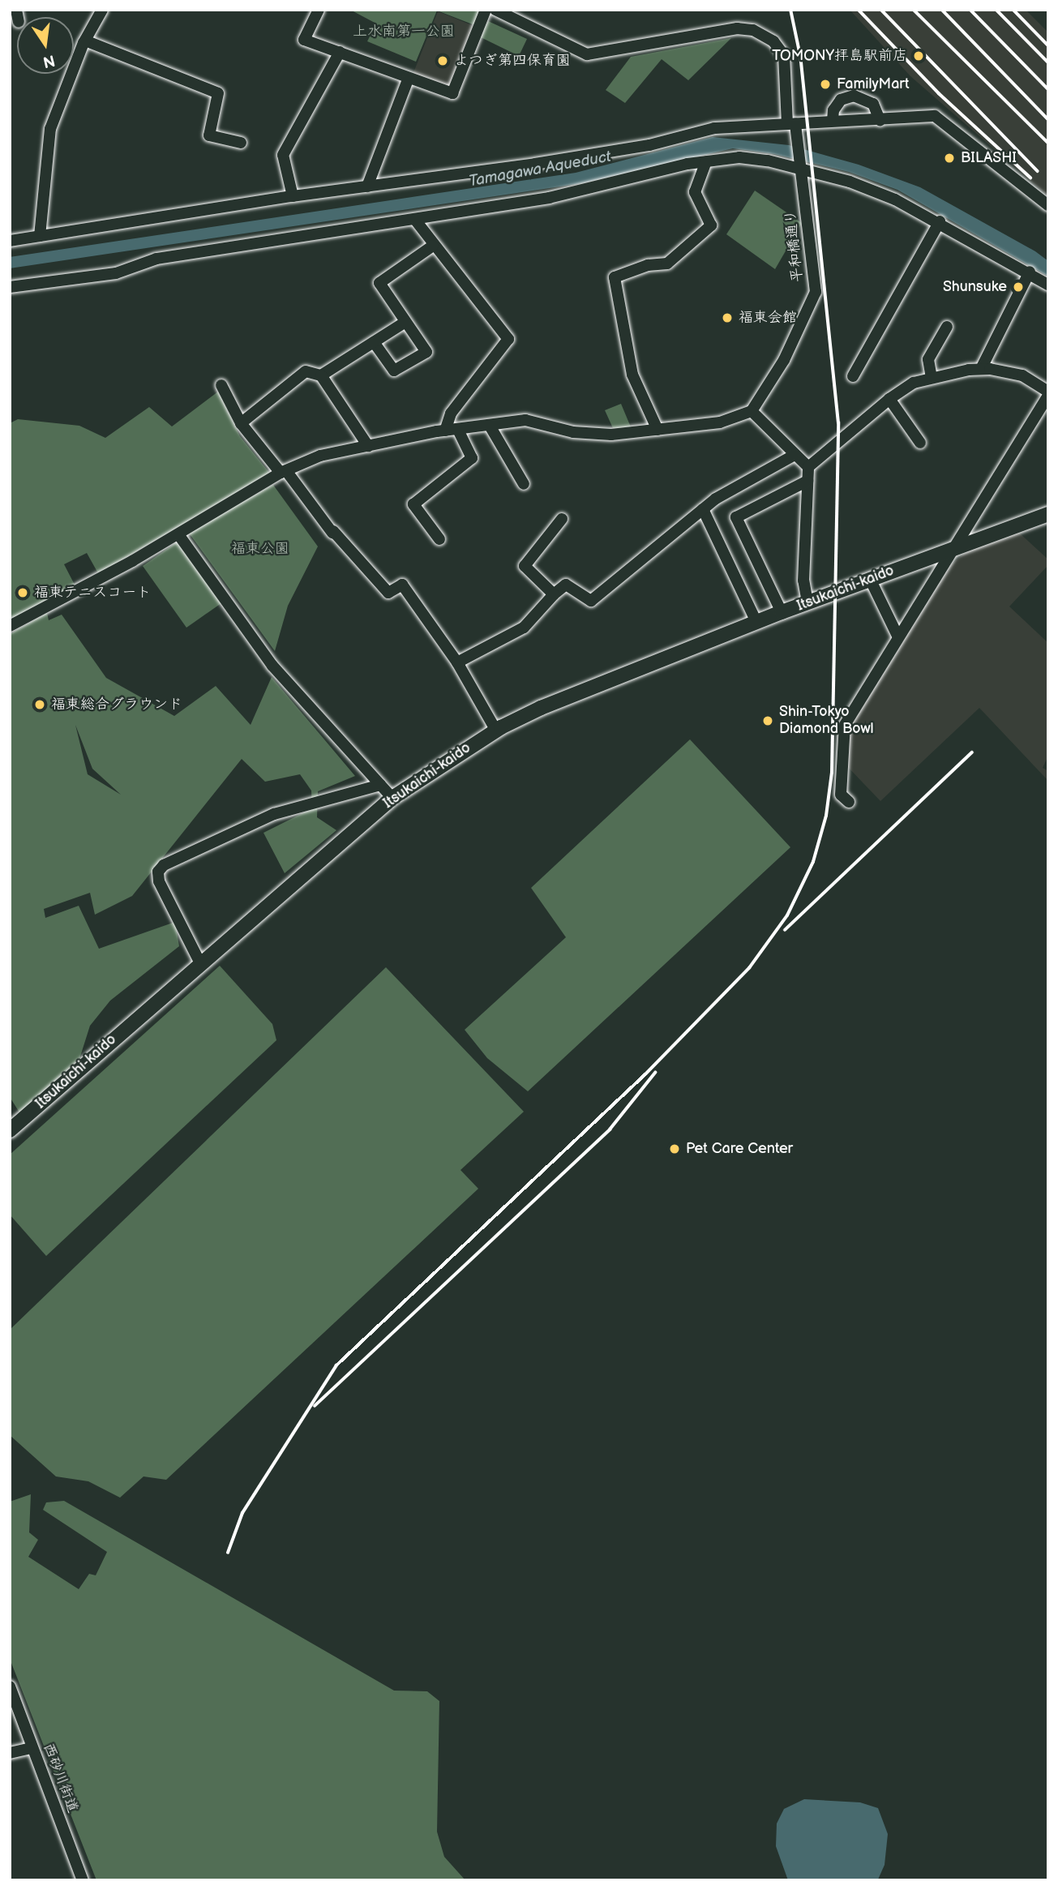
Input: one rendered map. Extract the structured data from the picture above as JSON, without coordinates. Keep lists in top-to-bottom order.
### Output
{
  "streets": {
    "main road": ["Itsukaichi-kaido"],
    "street": ["平和橋通り", "西砂川街道"]
  },
  "water": ["Tamagawa Aqueduct"],
  "parks": ["上水南第一公園", "福東公園"],
  "places": [
    "TOMONY拝島駅前店",
    "よつぎ第四保育園",
    "FamilyMart",
    "BILASHI",
    "Shunsuke",
    "福東会館",
    "福東テニスコート",
    "福東総合グラウンド",
    "Shin-Tokyo Diamond Bowl",
    "Pet Care Center"
  ],
  "north": "bottom"
}
